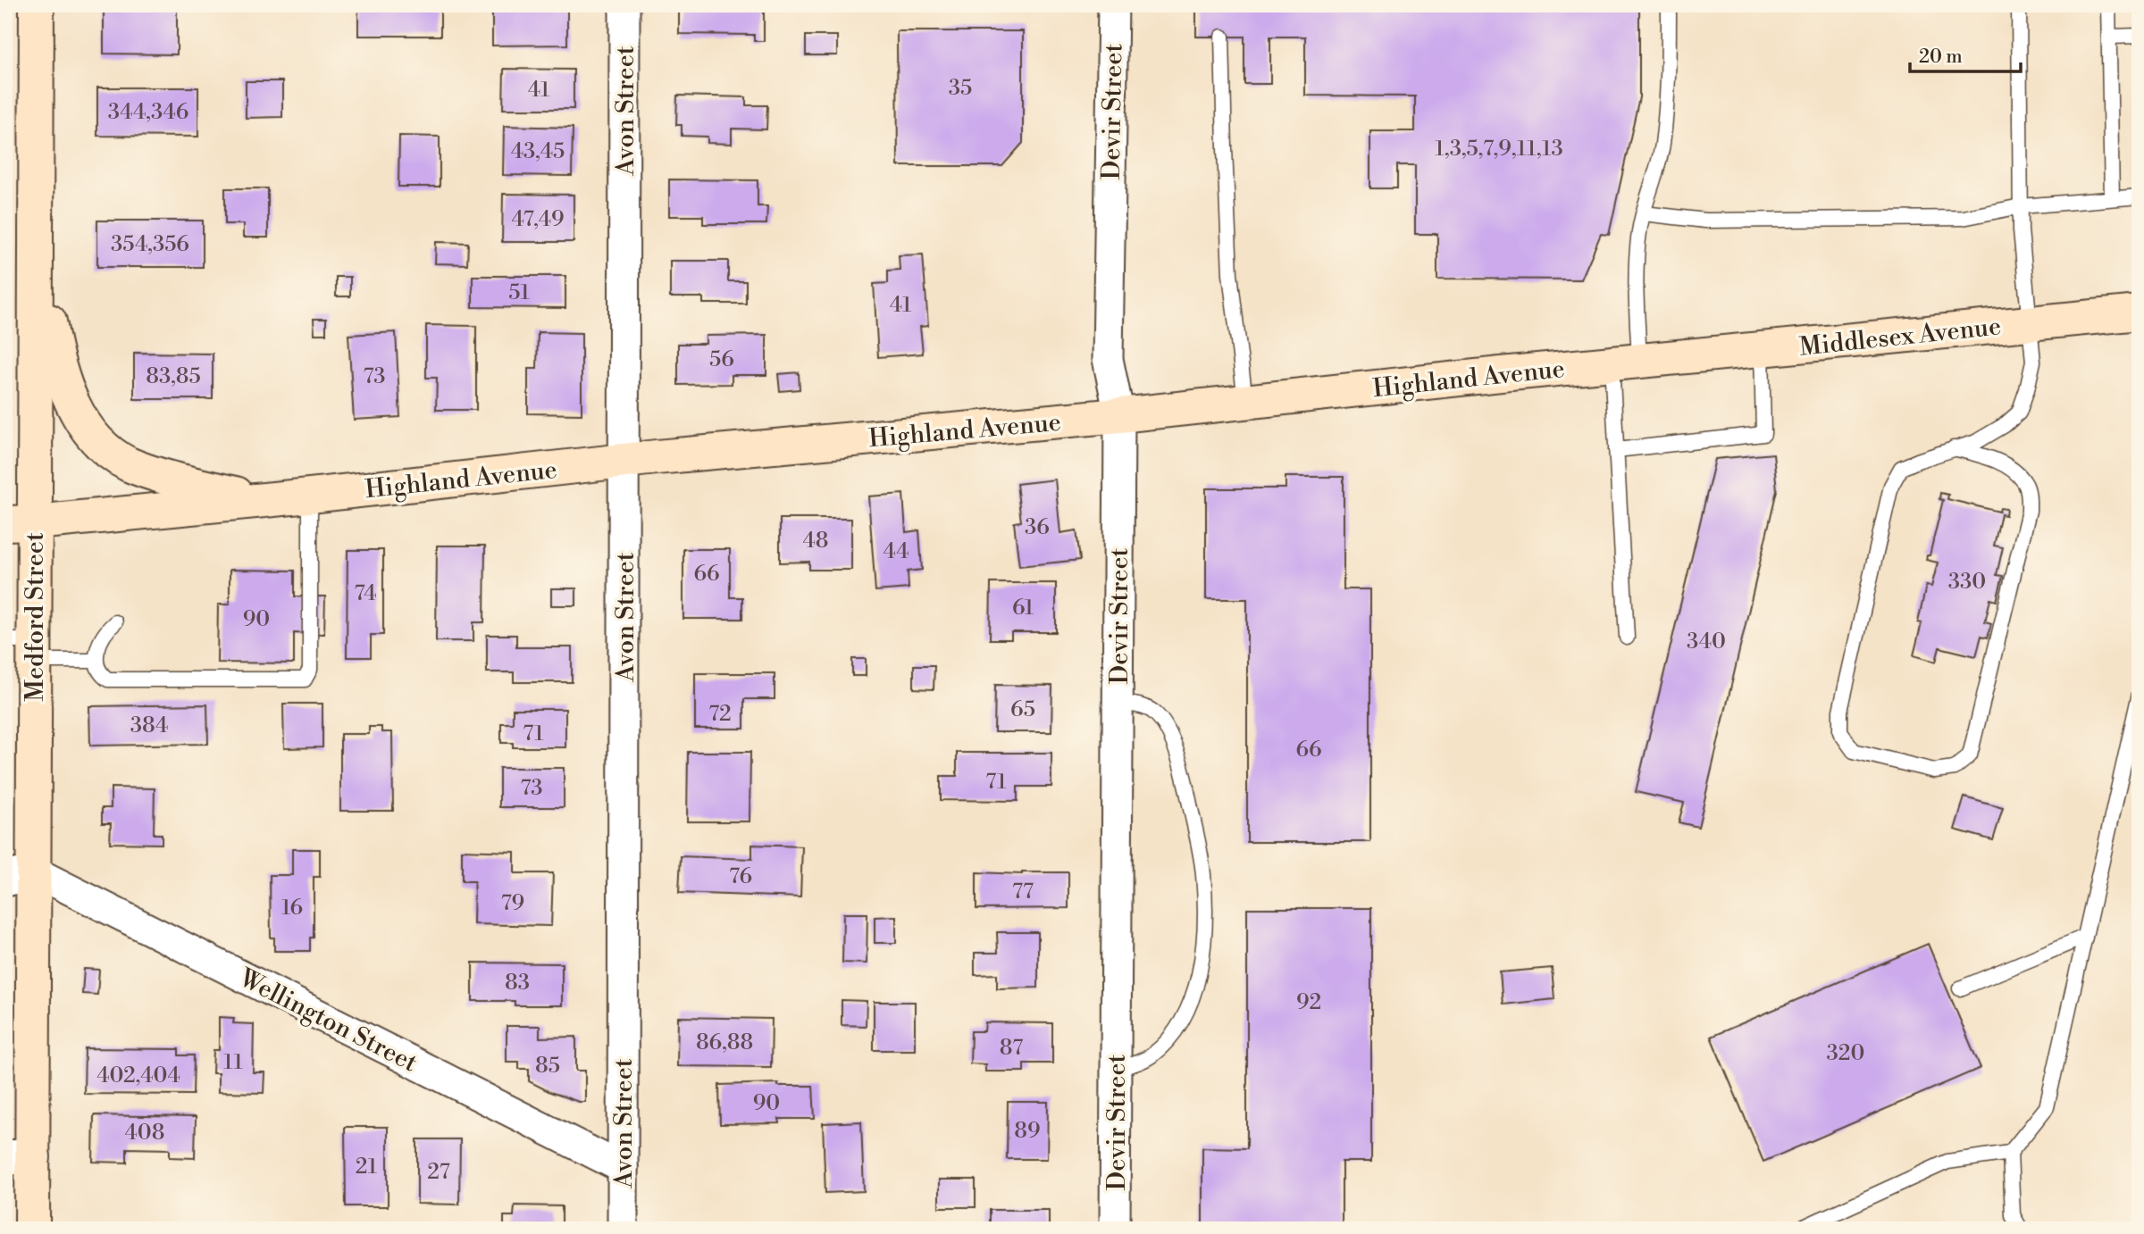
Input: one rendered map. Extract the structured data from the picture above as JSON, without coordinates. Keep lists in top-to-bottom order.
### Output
{
  "streets": {
    "main road": ["Middlesex Avenue", "Highland Avenue", "Medford Street"],
    "street": ["Avon Street", "Devir Street", "Wellington Street"]
  },
  "crossings": [
    ["Avon Street", "Highland Avenue"],
    ["Avon Street", "Wellington Street"],
    ["Devir Street", "Highland Avenue"],
    ["Middlesex Avenue", "Highland Avenue"],
    ["Highland Avenue", "Medford Street"],
    ["Medford Street", "Wellington Street"]
  ],
  "house_numbers": [
    "35",
    "41",
    "344,346",
    "1,3,5,7,9,11,13",
    "43,45",
    "47,49",
    "354,356",
    "51",
    "41",
    "56",
    "83,85",
    "73",
    "36",
    "48",
    "44",
    "66",
    "330",
    "74",
    "61",
    "90",
    "340",
    "65",
    "72",
    "384",
    "71",
    "66",
    "71",
    "73",
    "76",
    "77",
    "79",
    "16",
    "83",
    "92",
    "86,88",
    "87",
    "320",
    "11",
    "85",
    "402,404",
    "90",
    "89",
    "408",
    "21",
    "27"
  ],
  "scale_bar": "20 m"
}
